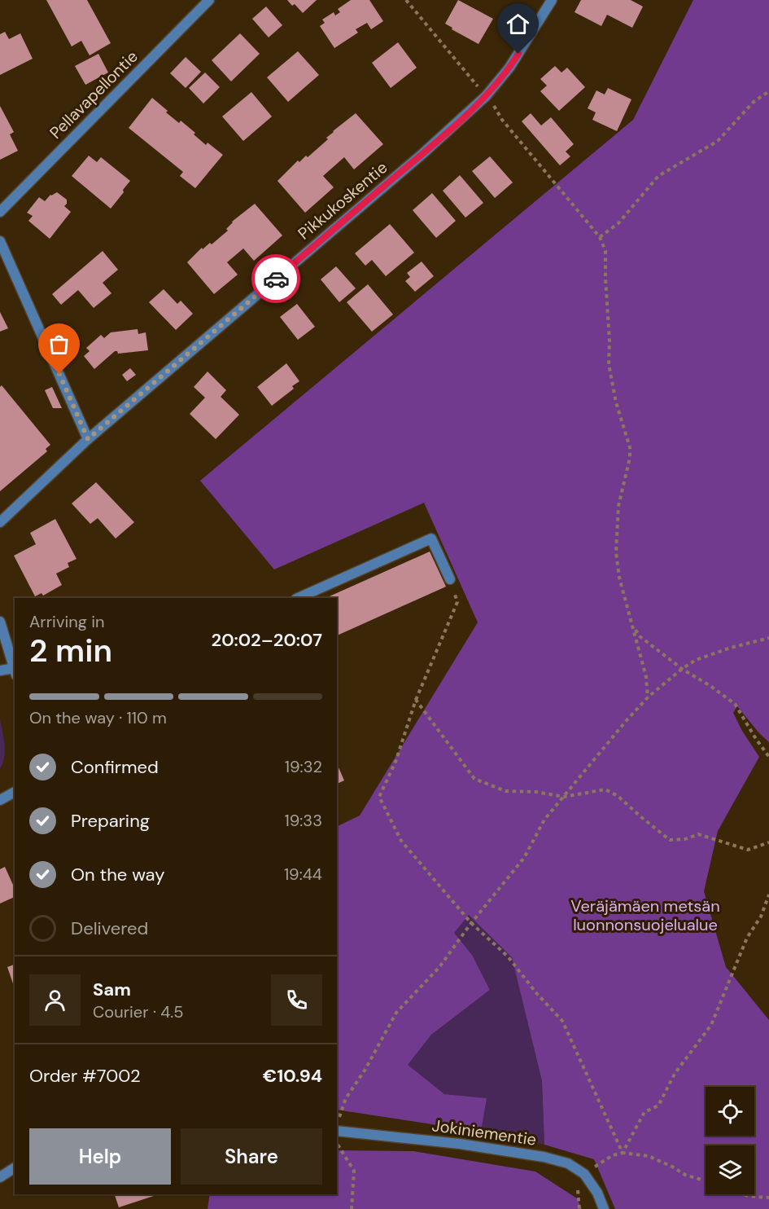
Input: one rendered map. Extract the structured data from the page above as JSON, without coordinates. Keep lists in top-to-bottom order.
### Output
{
  "streets": {
    "street": ["Pellavapellontie", "Pikkukoskentie", "Jokiniementie"]
  },
  "parks": ["Veräjämäen metsän luonnonsuojelualue"],
  "page": {
    "heading": ["2 min", "Arriving in", "20:02–20:07"],
    "panel": [
      "Sam",
      "Courier · 4.5",
      "Order #7002",
      "€10.94"
    ],
    "bar": "On the way · 110 m",
    "list": [
      ["Confirmed", "19:32"],
      ["Preparing", "19:33"],
      ["On the way", "19:44"],
      "Delivered"
    ],
    "buttons": ["Help", "Share"]
  }
}
